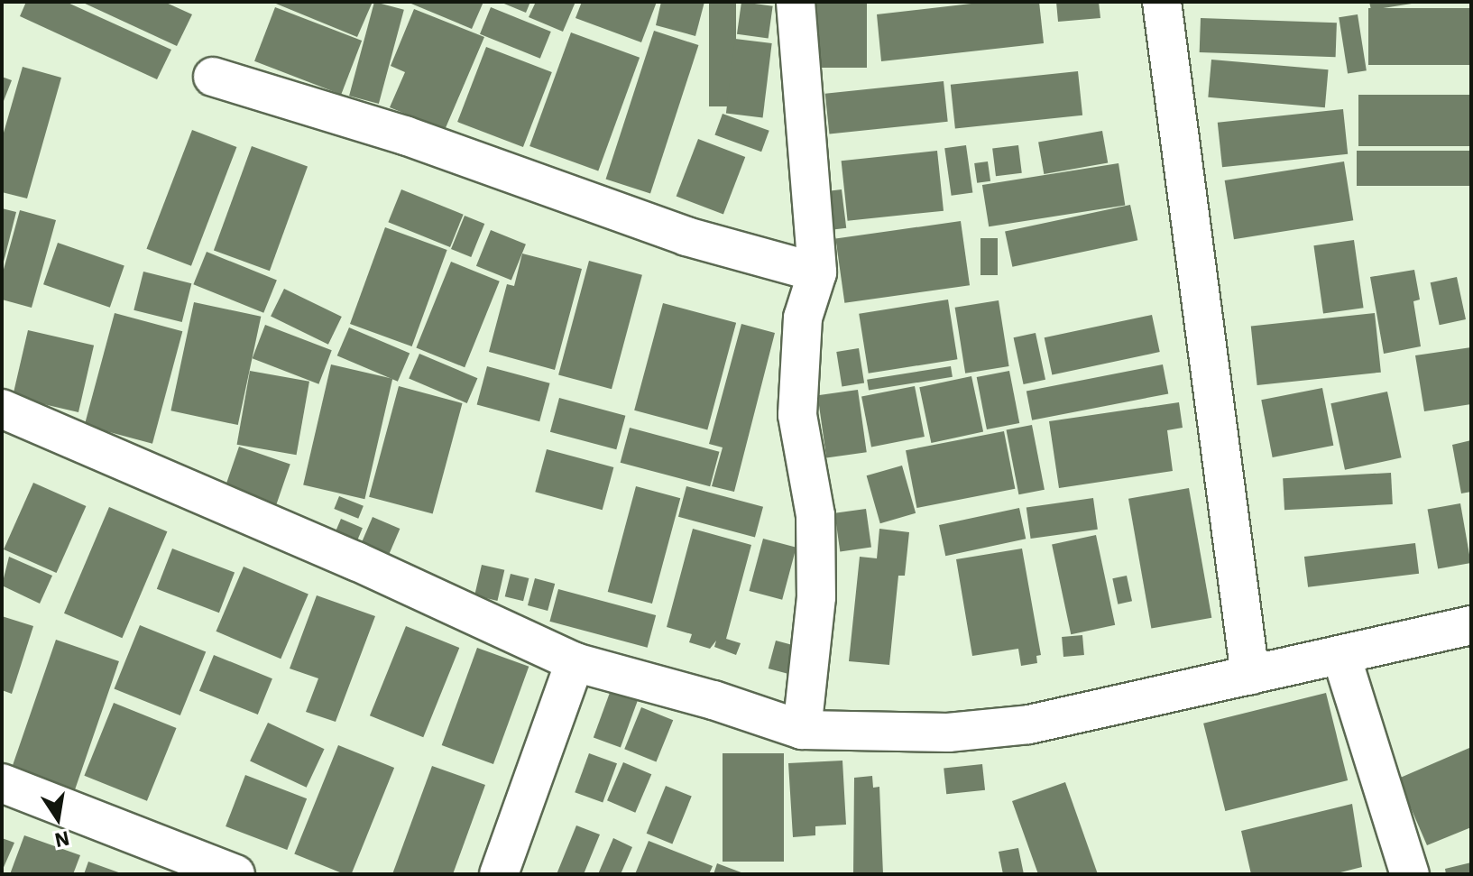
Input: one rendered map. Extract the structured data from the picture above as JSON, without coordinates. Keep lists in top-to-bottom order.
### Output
{
  "north": "bottom"
}
